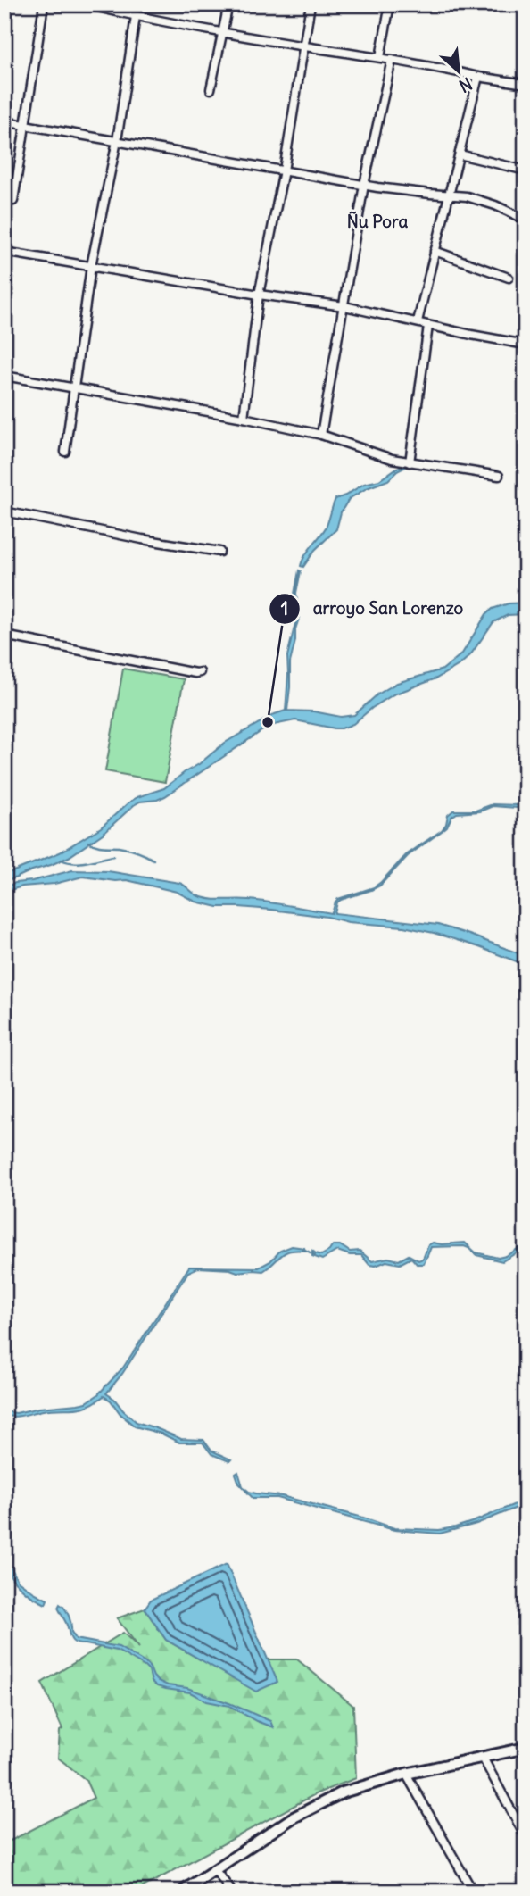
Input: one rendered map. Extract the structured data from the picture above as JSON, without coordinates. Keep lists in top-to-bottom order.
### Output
{
  "districts": ["Ñu Pora"],
  "places": ["arroyo San Lorenzo"],
  "north": "bottom right"
}
